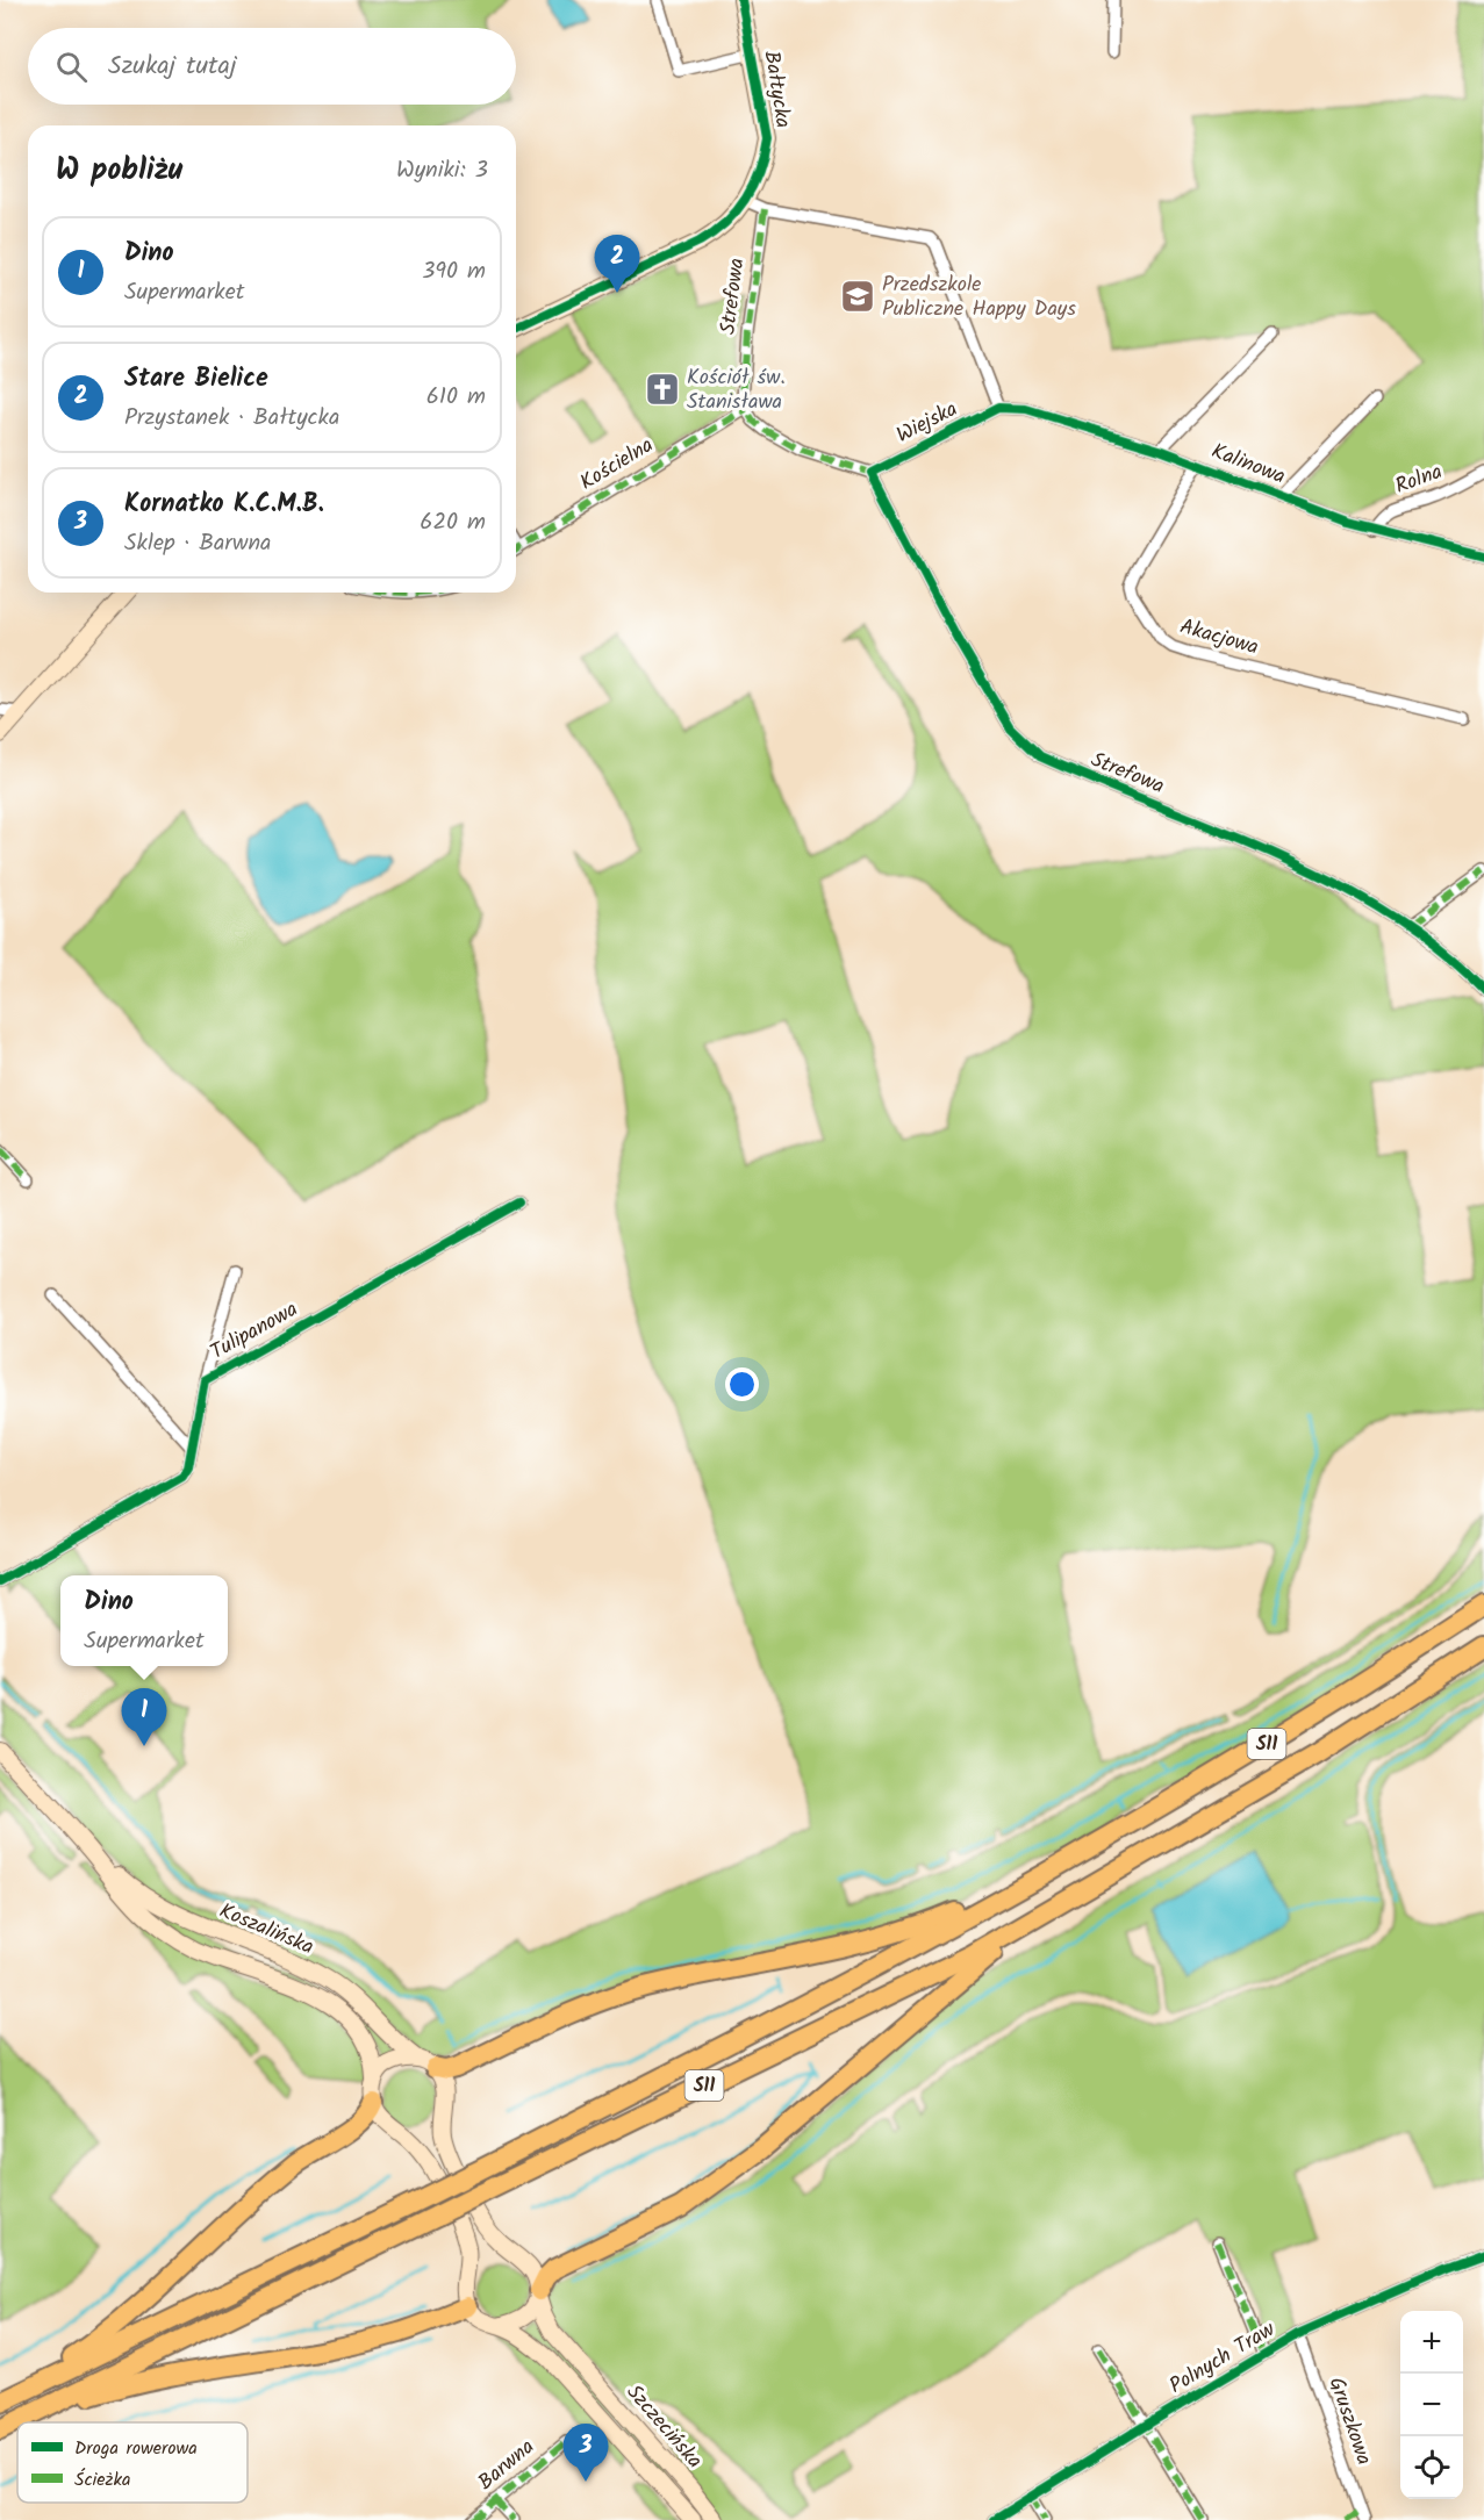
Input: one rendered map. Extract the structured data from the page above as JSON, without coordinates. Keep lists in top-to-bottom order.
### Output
{
  "streets": {
    "highway": ["S11"],
    "main road": ["Bałtycka", "Koszalińska", "Szczecińska"],
    "street": [
      "Strefowa",
      "Wiejska",
      "Kościelna",
      "Kalinowa",
      "Rolna",
      "Akacjowa",
      "Tulipanowa",
      "Polnych Traw",
      "Gruszkowa",
      "Barwna"
    ]
  },
  "crossings": [
    ["Strefowa", "Wiejska"],
    ["Strefowa", "Kościelna"],
    ["Wiejska", "Kalinowa"],
    ["Kalinowa", "Rolna"],
    ["Kalinowa", "Akacjowa"],
    ["Koszalińska", "Szczecińska"],
    ["Polnych Traw", "Gruszkowa"]
  ],
  "places": {
    "school or university": ["Przedszkole Publiczne Happy Days"],
    "church": ["Kościół św. Stanisława"]
  },
  "legend": ["Droga rowerowa", "Ścieżka"],
  "page": {
    "search": "Szukaj tutaj",
    "heading": ["W pobliżu", "Wyniki: 3"],
    "list": [
      {
        "mark": "1",
        "name": "Dino",
        "note": "Supermarket",
        "value": "390 m"
      },
      {
        "mark": "2",
        "name": "Stare Bielice",
        "note": "Przystanek · Bałtycka",
        "value": "610 m"
      },
      {
        "mark": "3",
        "name": "Kornatko K.C.M.B.",
        "note": "Sklep · Barwna",
        "value": "620 m"
      }
    ],
    "pins": ["2", "1", "3"],
    "popup": ["Dino", "Supermarket"],
    "map_buttons": ["+", "−"]
  }
}
